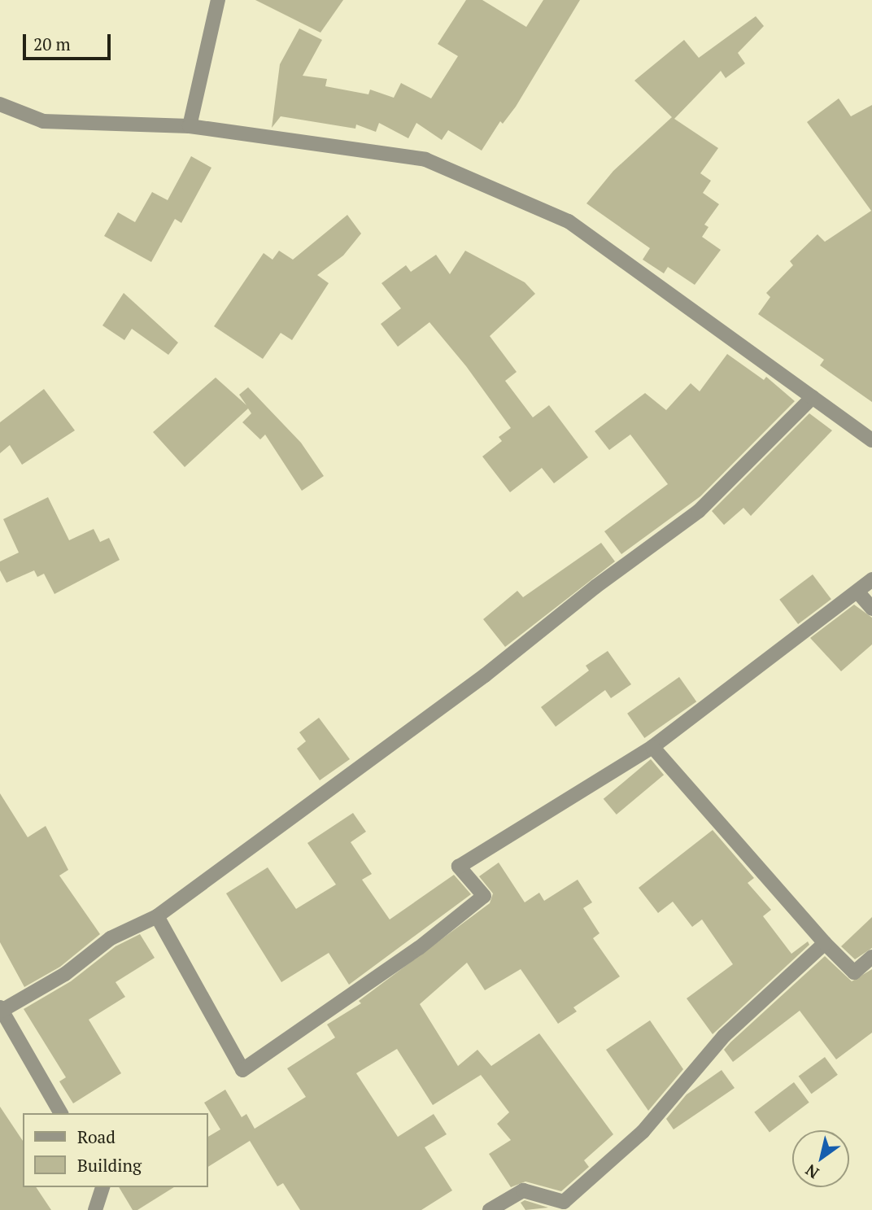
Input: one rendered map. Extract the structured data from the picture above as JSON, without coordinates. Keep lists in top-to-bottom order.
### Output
{
  "legend": ["Road", "Building"],
  "scale_bar": "20 m",
  "north": "bottom left"
}
